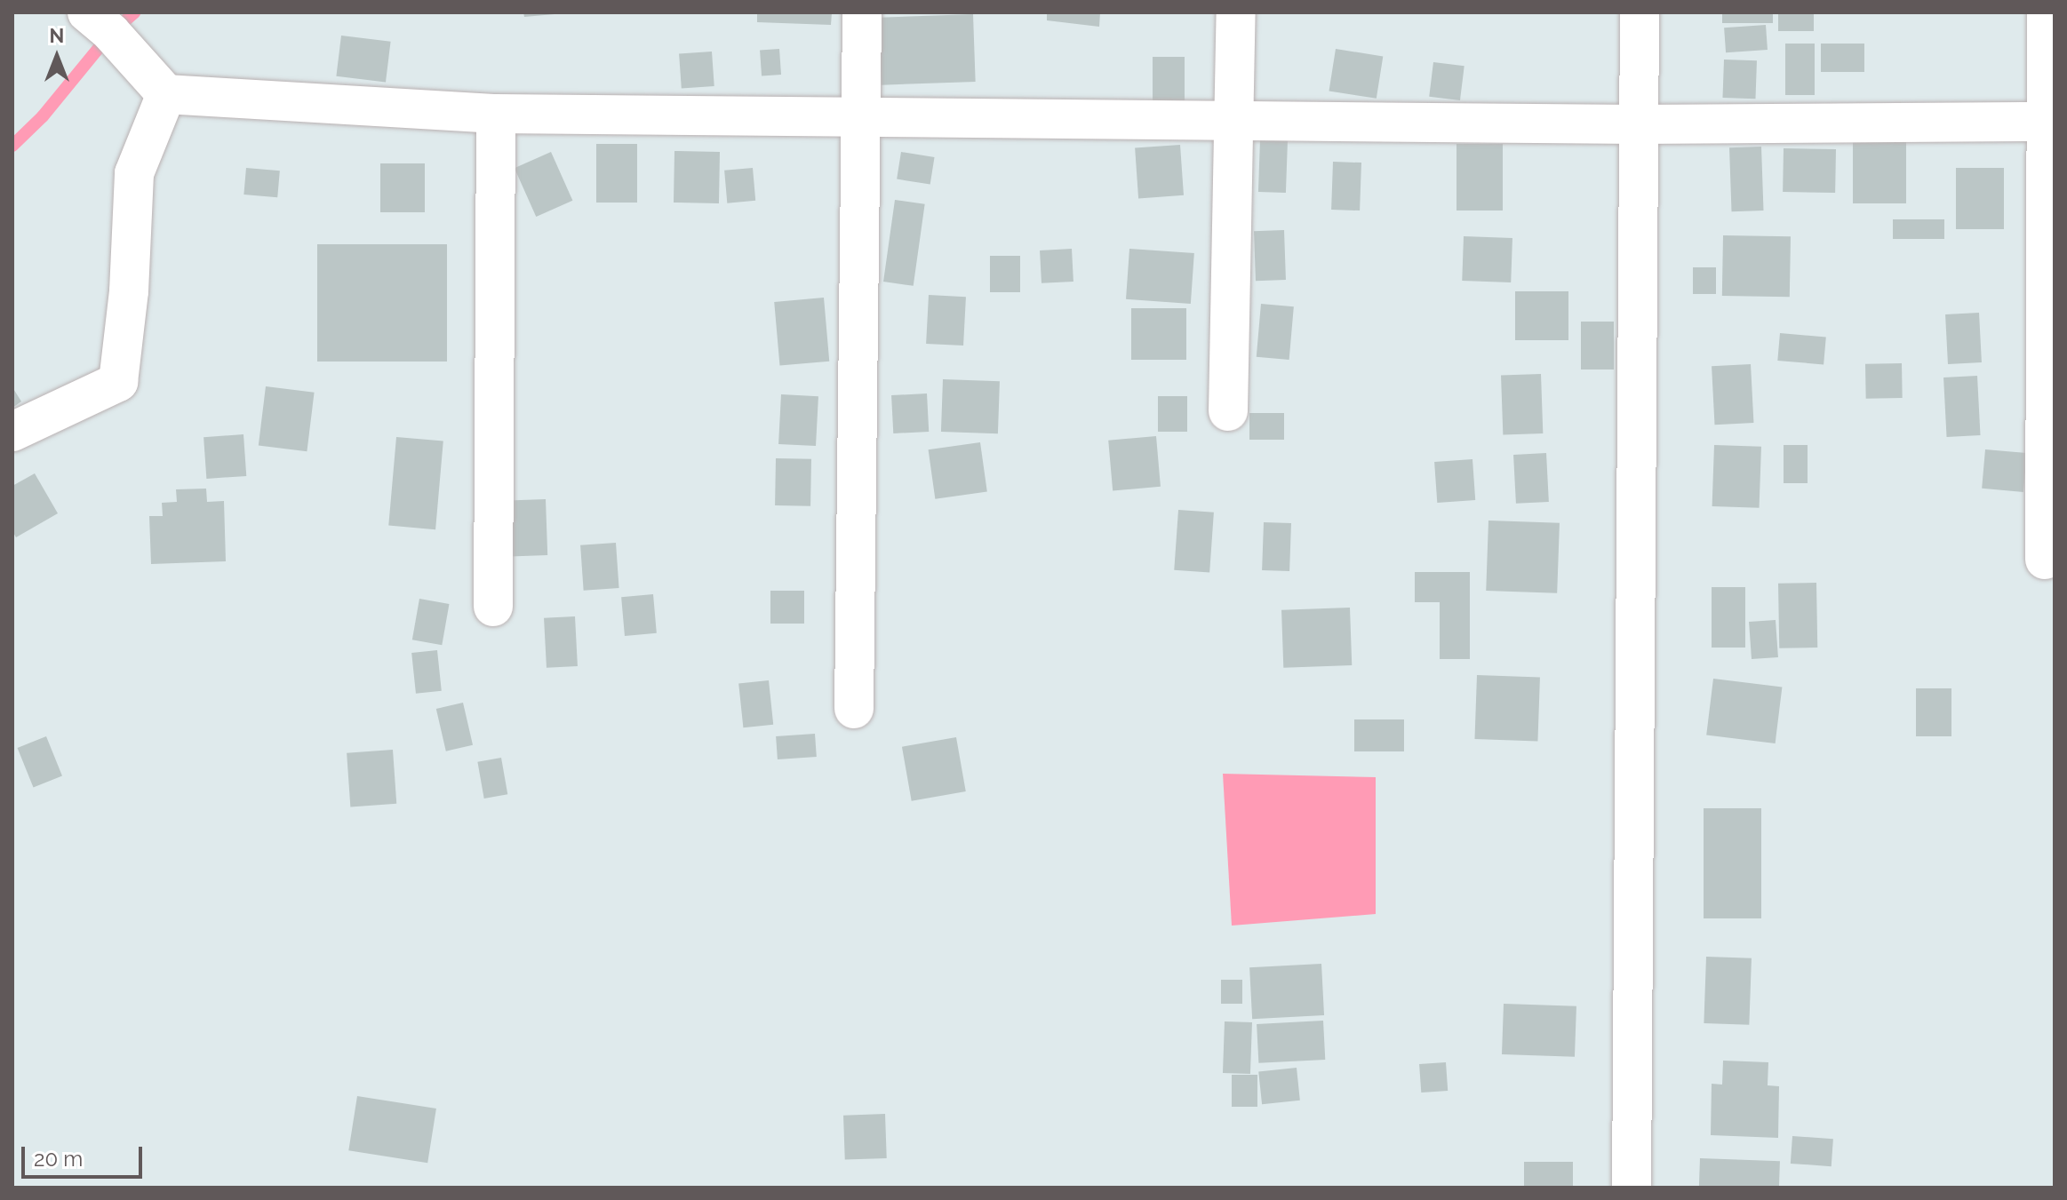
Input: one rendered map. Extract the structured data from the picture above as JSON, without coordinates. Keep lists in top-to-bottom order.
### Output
{
  "scale_bar": "20 m",
  "north": "top"
}
